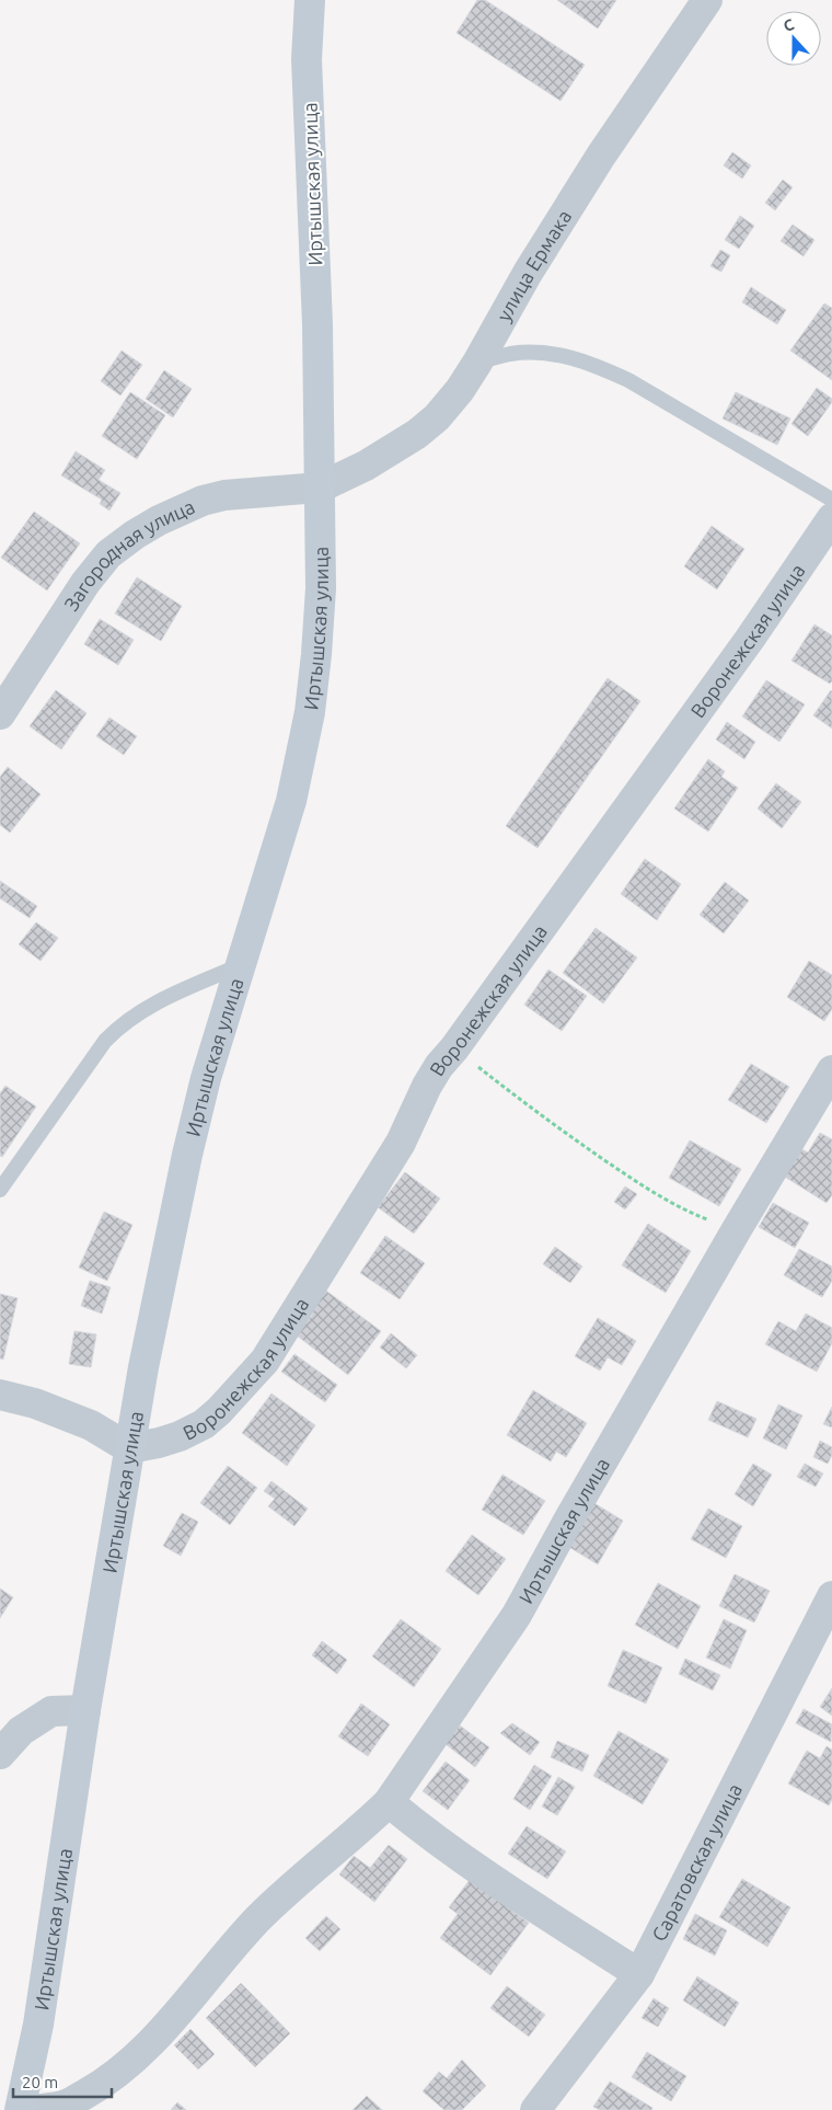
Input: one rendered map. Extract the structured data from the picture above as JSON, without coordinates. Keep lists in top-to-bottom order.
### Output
{
  "streets": {
    "main road": ["Иртышская улица"],
    "street": [
      "улица Ермака",
      "Загородная улица",
      "Воронежская улица",
      "Саратовская улица"
    ]
  },
  "crossings": [
    ["Иртышская улица", "улица Ермака"],
    ["Иртышская улица", "Загородная улица"],
    ["Иртышская улица", "Воронежская улица"],
    ["улица Ермака", "Загородная улица"]
  ],
  "scale_bar": "20 m",
  "north": "top"
}
